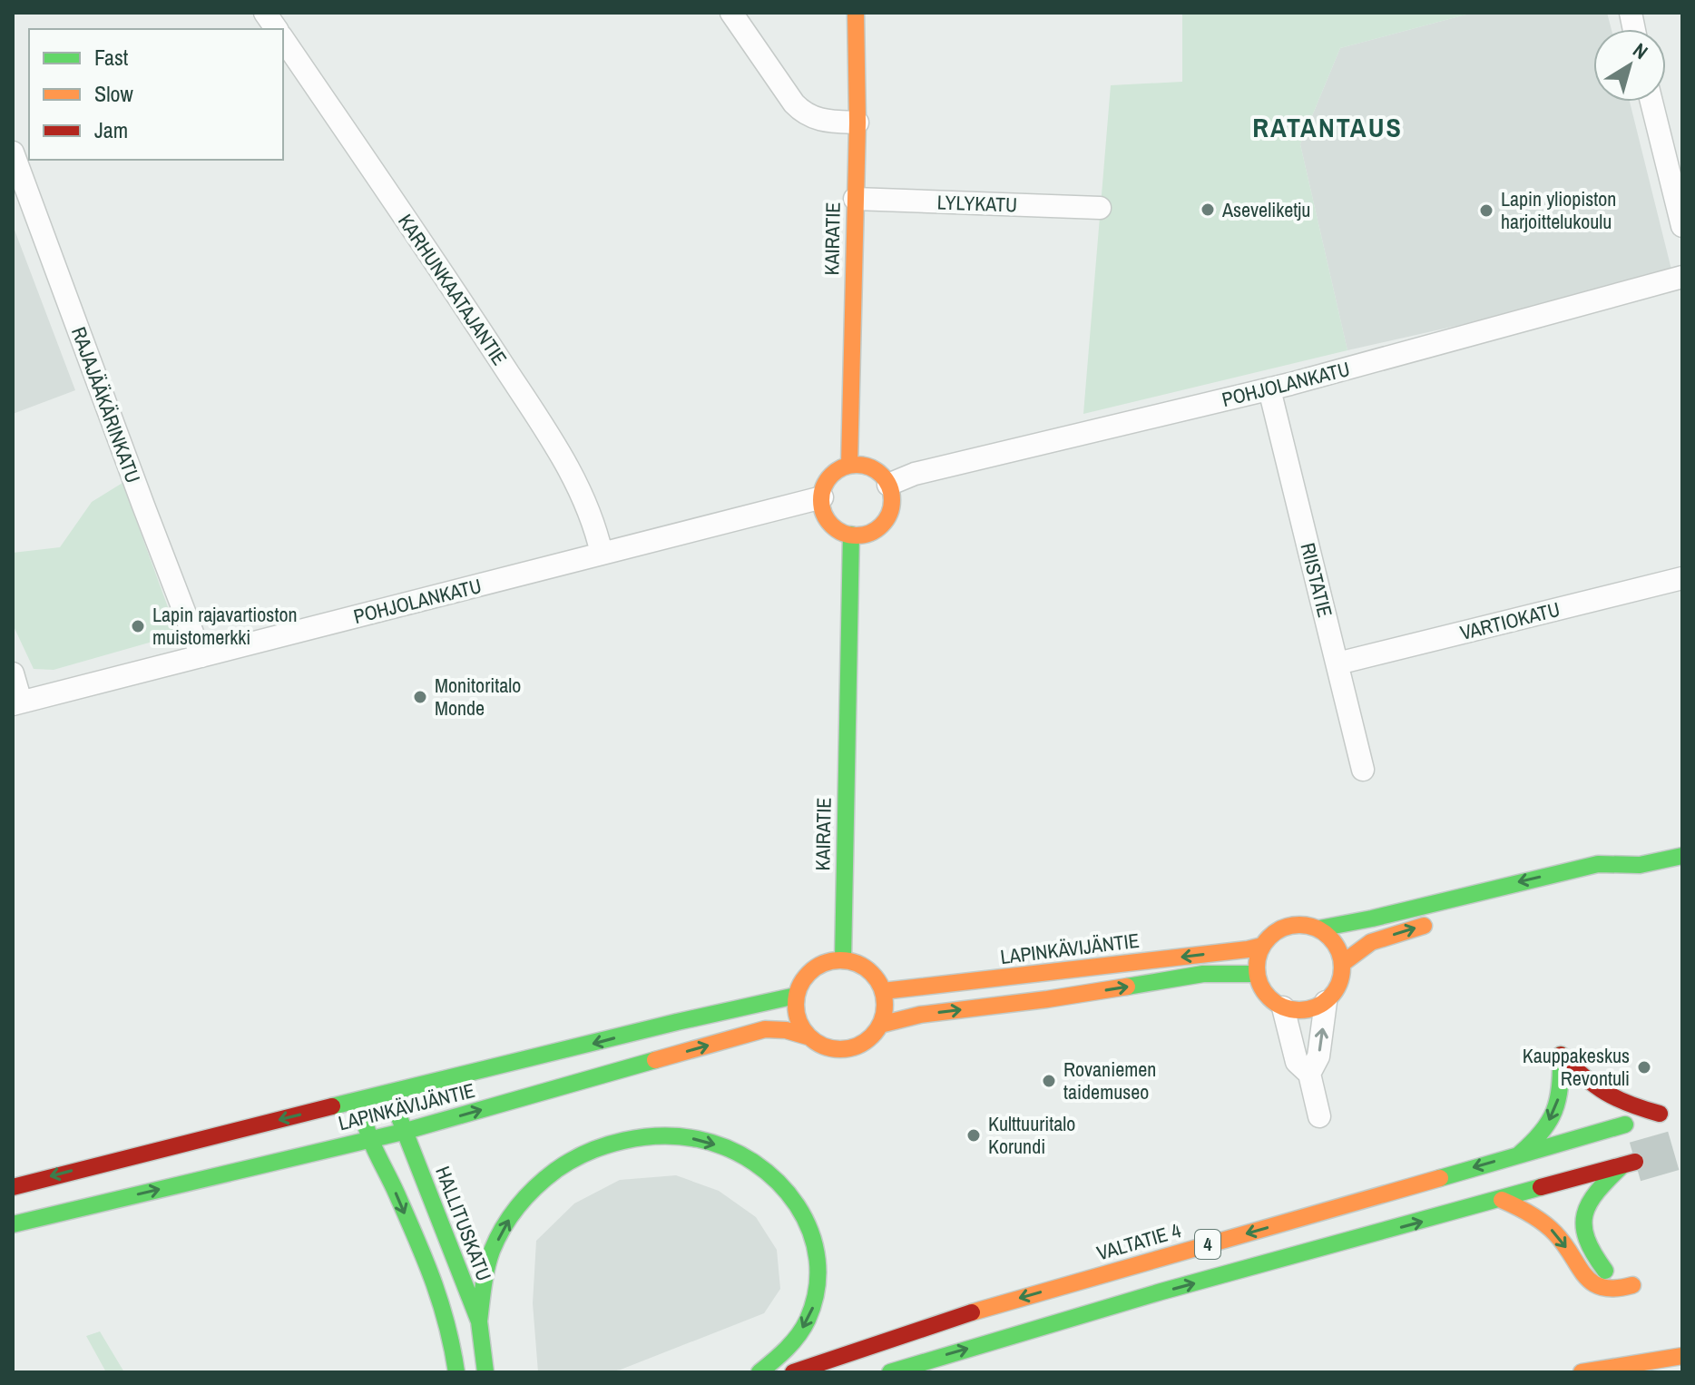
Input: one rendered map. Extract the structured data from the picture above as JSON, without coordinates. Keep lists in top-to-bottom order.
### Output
{
  "streets": {
    "main road": [
      "KAIRATIE",
      "LAPINKÄVIJÄNTIE",
      "HALLITUSKATU",
      "VALTATIE 4",
      "4"
    ],
    "street": [
      "LYLYKATU",
      "KARHUNKAATAJANTIE",
      "POHJOLANKATU",
      "RAJAJÄÄKÄRINKATU",
      "RIISTATIE",
      "VARTIOKATU"
    ]
  },
  "crossings": [
    ["LYLYKATU", "KAIRATIE"],
    ["KAIRATIE", "POHJOLANKATU"],
    ["KAIRATIE", "LAPINKÄVIJÄNTIE"],
    ["KARHUNKAATAJANTIE", "POHJOLANKATU"],
    ["POHJOLANKATU", "RAJAJÄÄKÄRINKATU"],
    ["POHJOLANKATU", "RIISTATIE"],
    ["RIISTATIE", "VARTIOKATU"],
    ["LAPINKÄVIJÄNTIE", "HALLITUSKATU"]
  ],
  "districts": ["RATANTAUS"],
  "places": [
    "Aseveliketju",
    "Lapin yliopiston harjoittelukoulu",
    "Lapin rajavartioston muistomerkki",
    "Monitoritalo Monde",
    "Kauppakeskus Revontuli",
    "Rovaniemen taidemuseo",
    "Kulttuuritalo Korundi"
  ],
  "legend": ["Fast", "Slow", "Jam"],
  "north": "top right"
}
